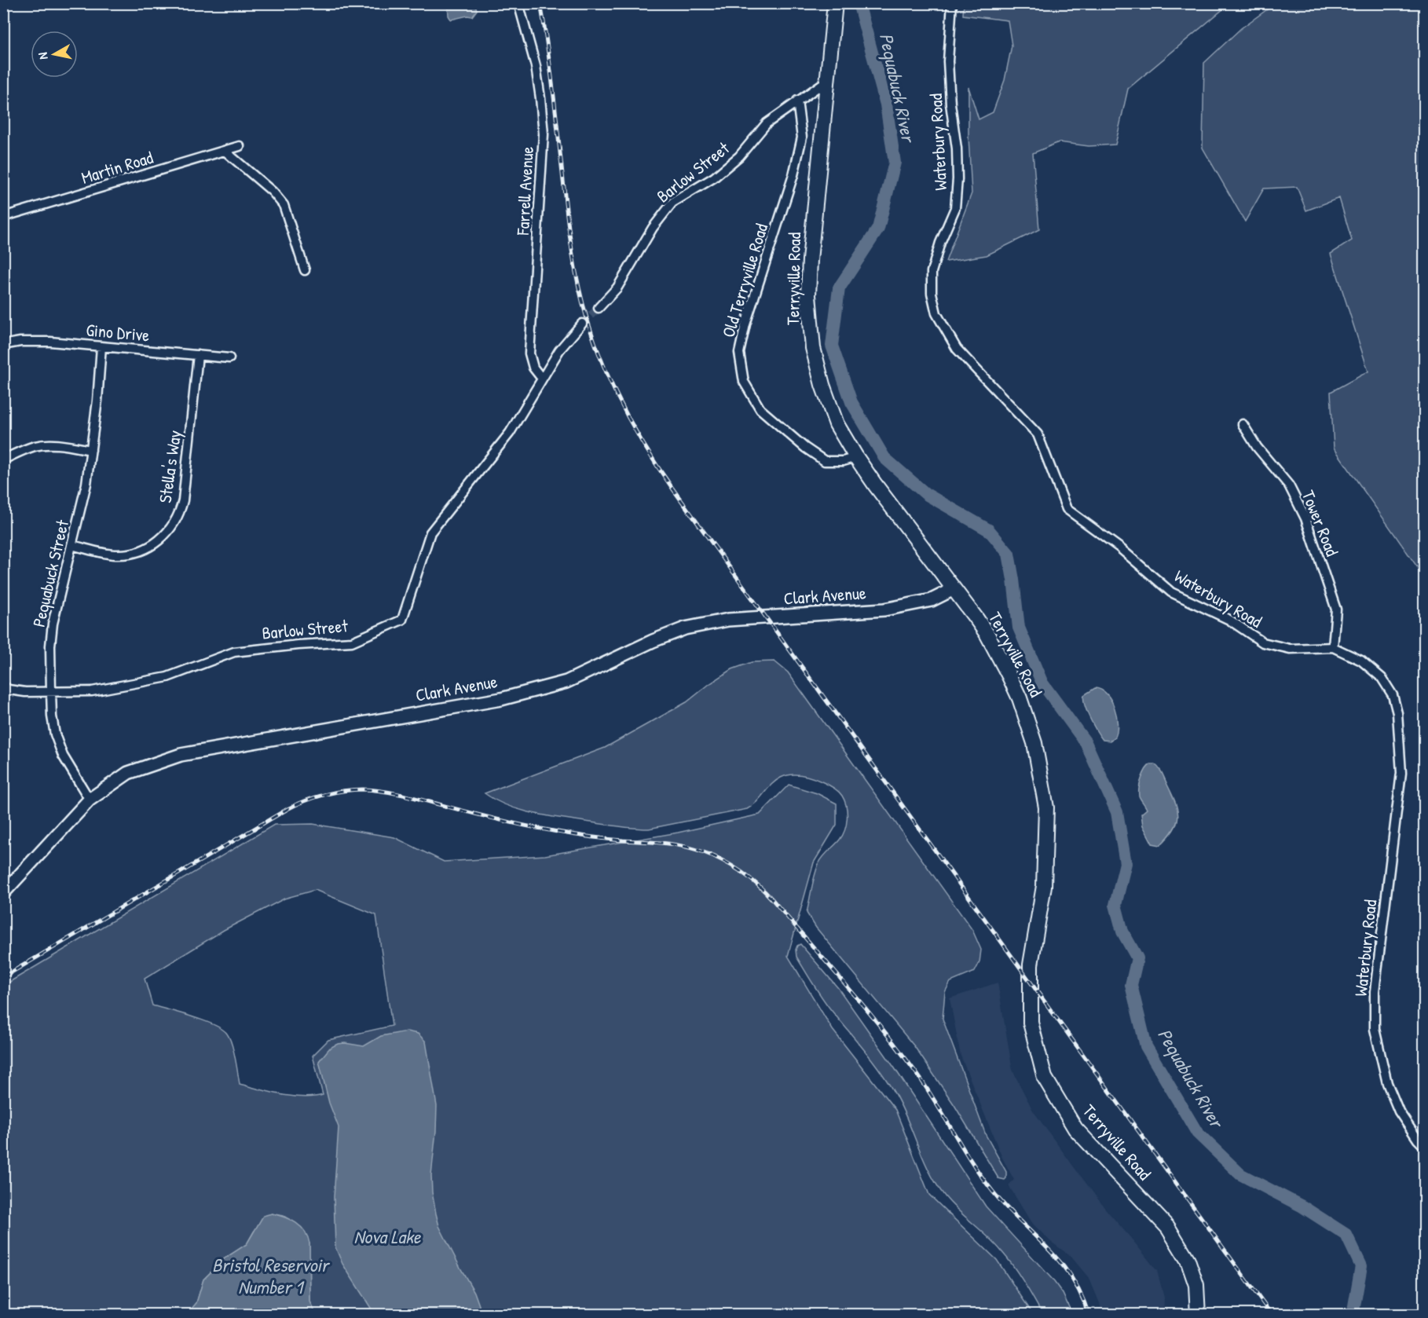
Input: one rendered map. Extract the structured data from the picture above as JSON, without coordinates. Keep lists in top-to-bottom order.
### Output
{
  "streets": {
    "highway": ["Terryville Road"],
    "main road": ["Clark Avenue"],
    "street": [
      "Waterbury Road",
      "Martin Road",
      "Barlow Street",
      "Farrell Avenue",
      "Old Terryville Road",
      "Gino Drive",
      "Stella's Way",
      "Tower Road",
      "Pequabuck Street"
    ]
  },
  "crossings": [
    ["Waterbury Road", "Tower Road"],
    ["Barlow Street", "Farrell Avenue"],
    ["Barlow Street", "Terryville Road"],
    ["Barlow Street", "Old Terryville Road"],
    ["Barlow Street", "Pequabuck Street"],
    ["Terryville Road", "Old Terryville Road"],
    ["Terryville Road", "Clark Avenue"],
    ["Gino Drive", "Stella's Way"],
    ["Gino Drive", "Pequabuck Street"],
    ["Stella's Way", "Pequabuck Street"],
    ["Pequabuck Street", "Clark Avenue"]
  ],
  "water": ["Pequabuck River", "Nova Lake", "Bristol Reservoir Number 1"],
  "north": "left"
}
